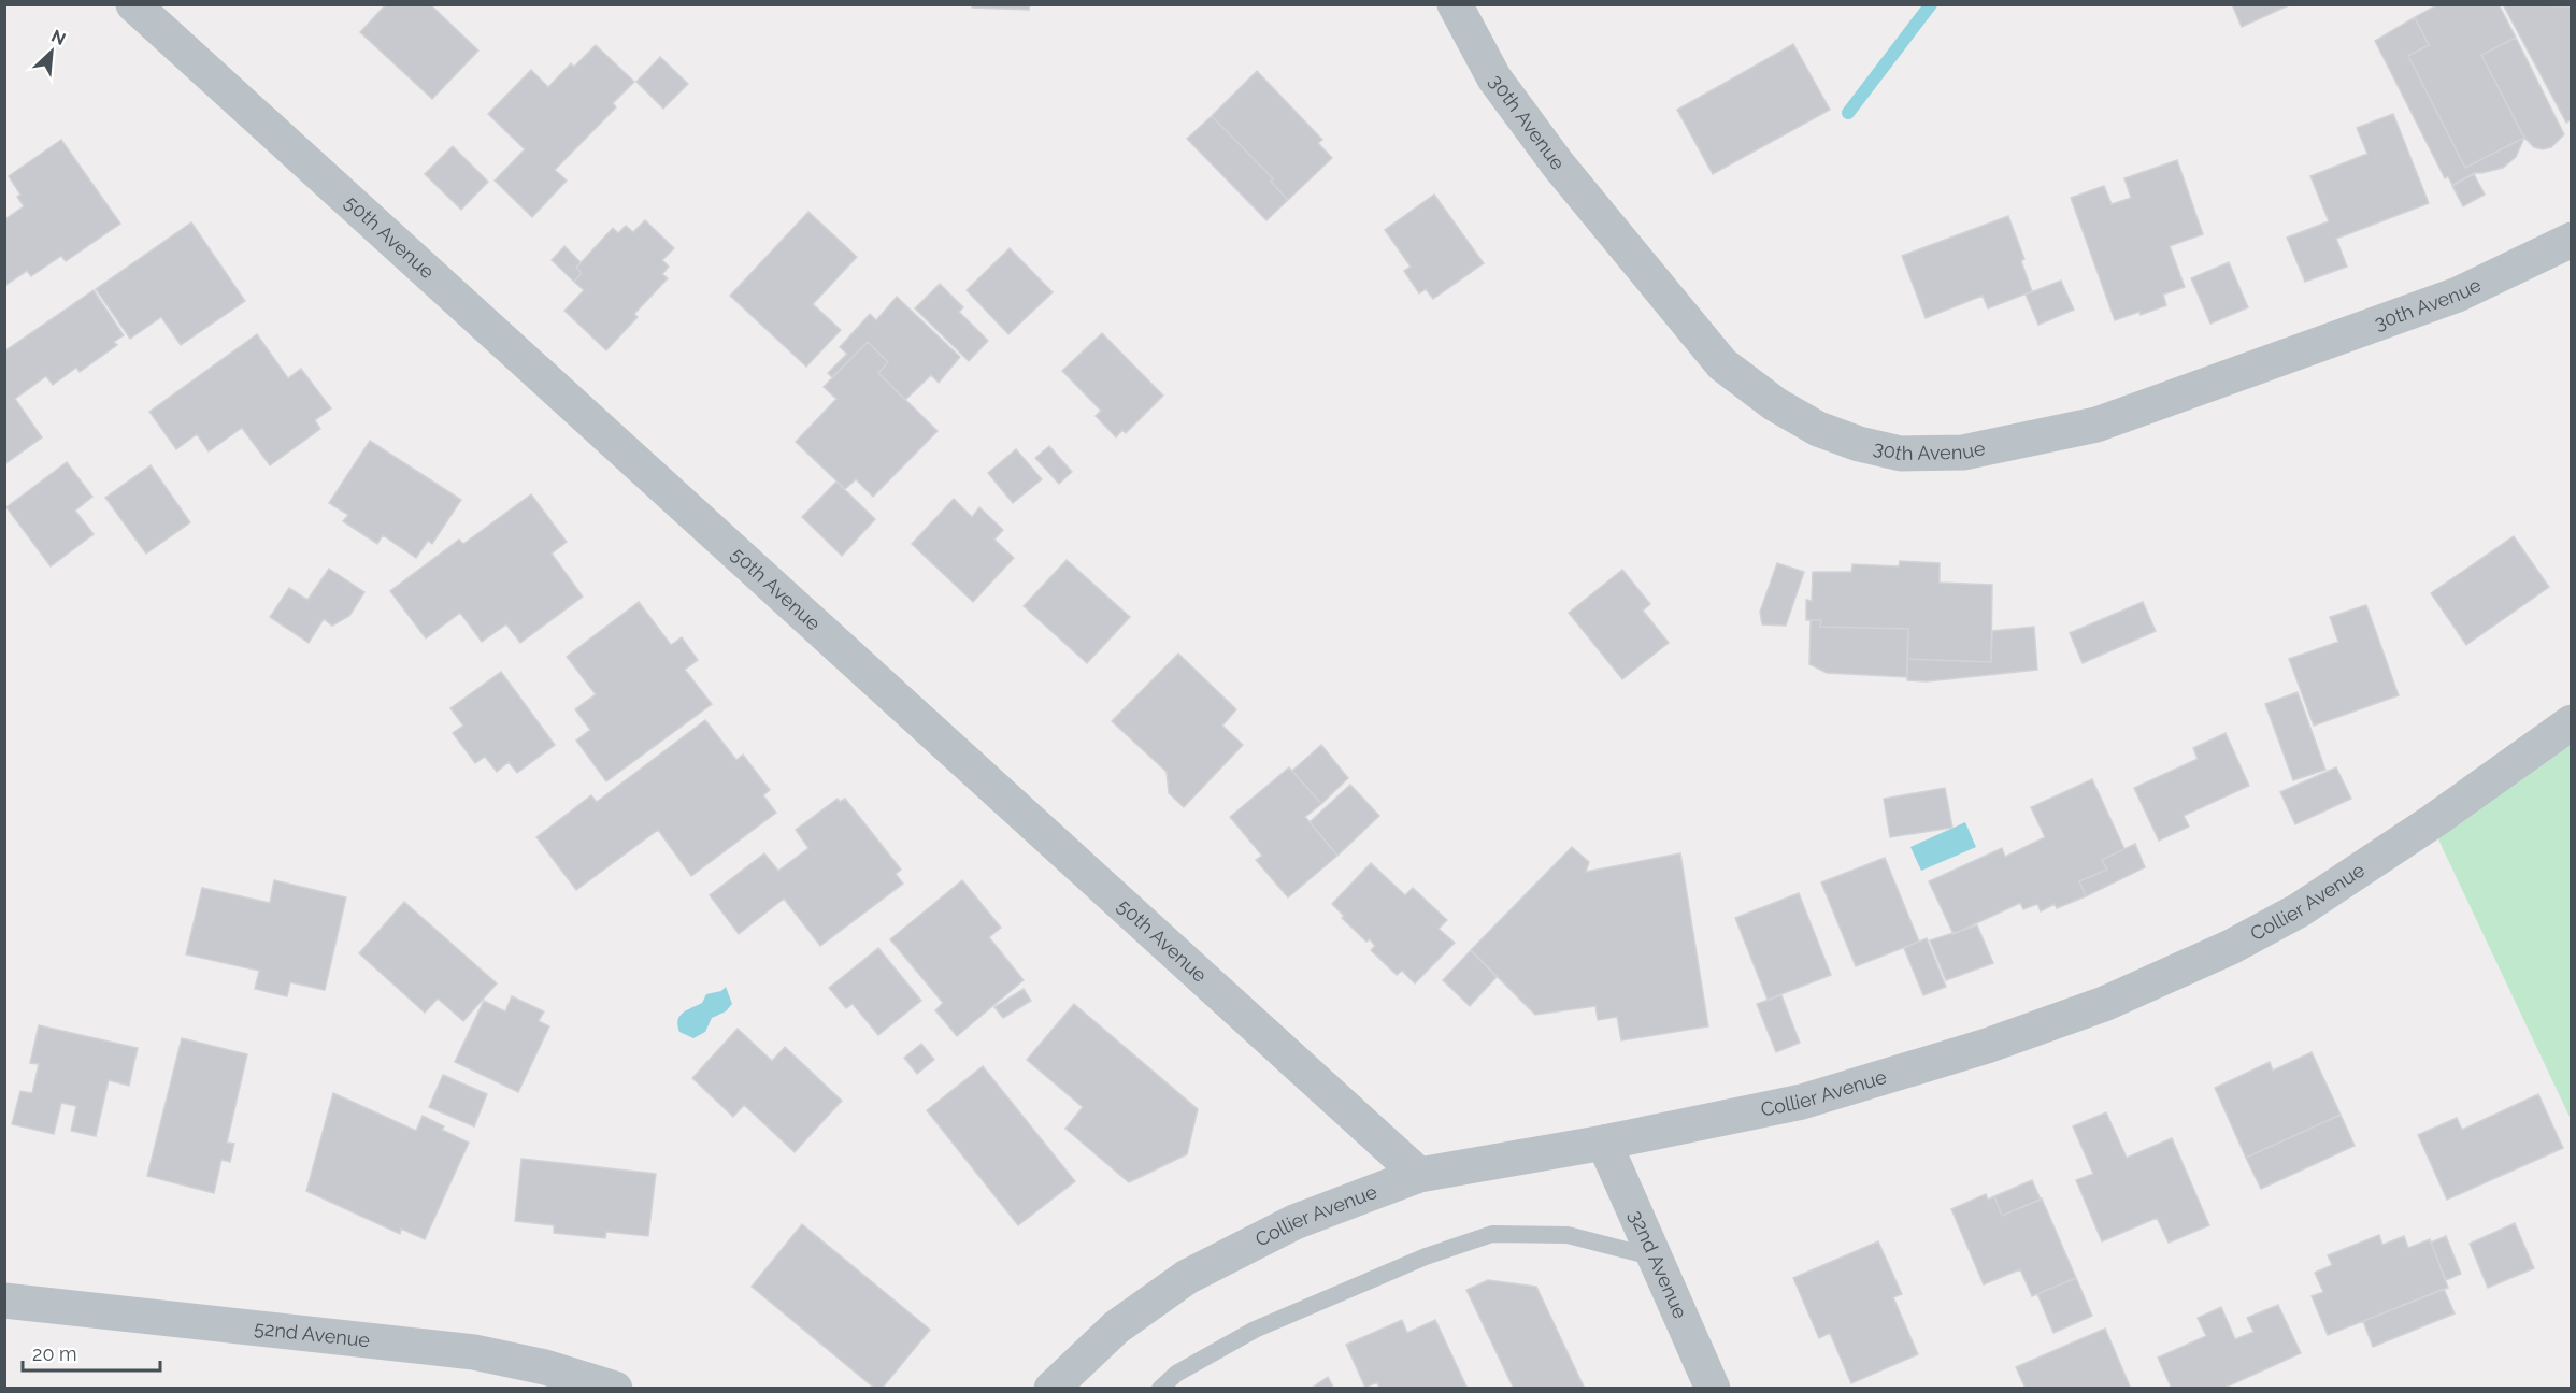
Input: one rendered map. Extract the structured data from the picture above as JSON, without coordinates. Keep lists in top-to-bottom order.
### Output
{
  "streets": {
    "street": [
      "30th Avenue",
      "50th Avenue",
      "Collier Avenue",
      "32nd Avenue",
      "52nd Avenue"
    ]
  },
  "crossings": [
    ["50th Avenue", "Collier Avenue"],
    ["Collier Avenue", "32nd Avenue"]
  ],
  "scale_bar": "20 m",
  "north": "top right"
}
